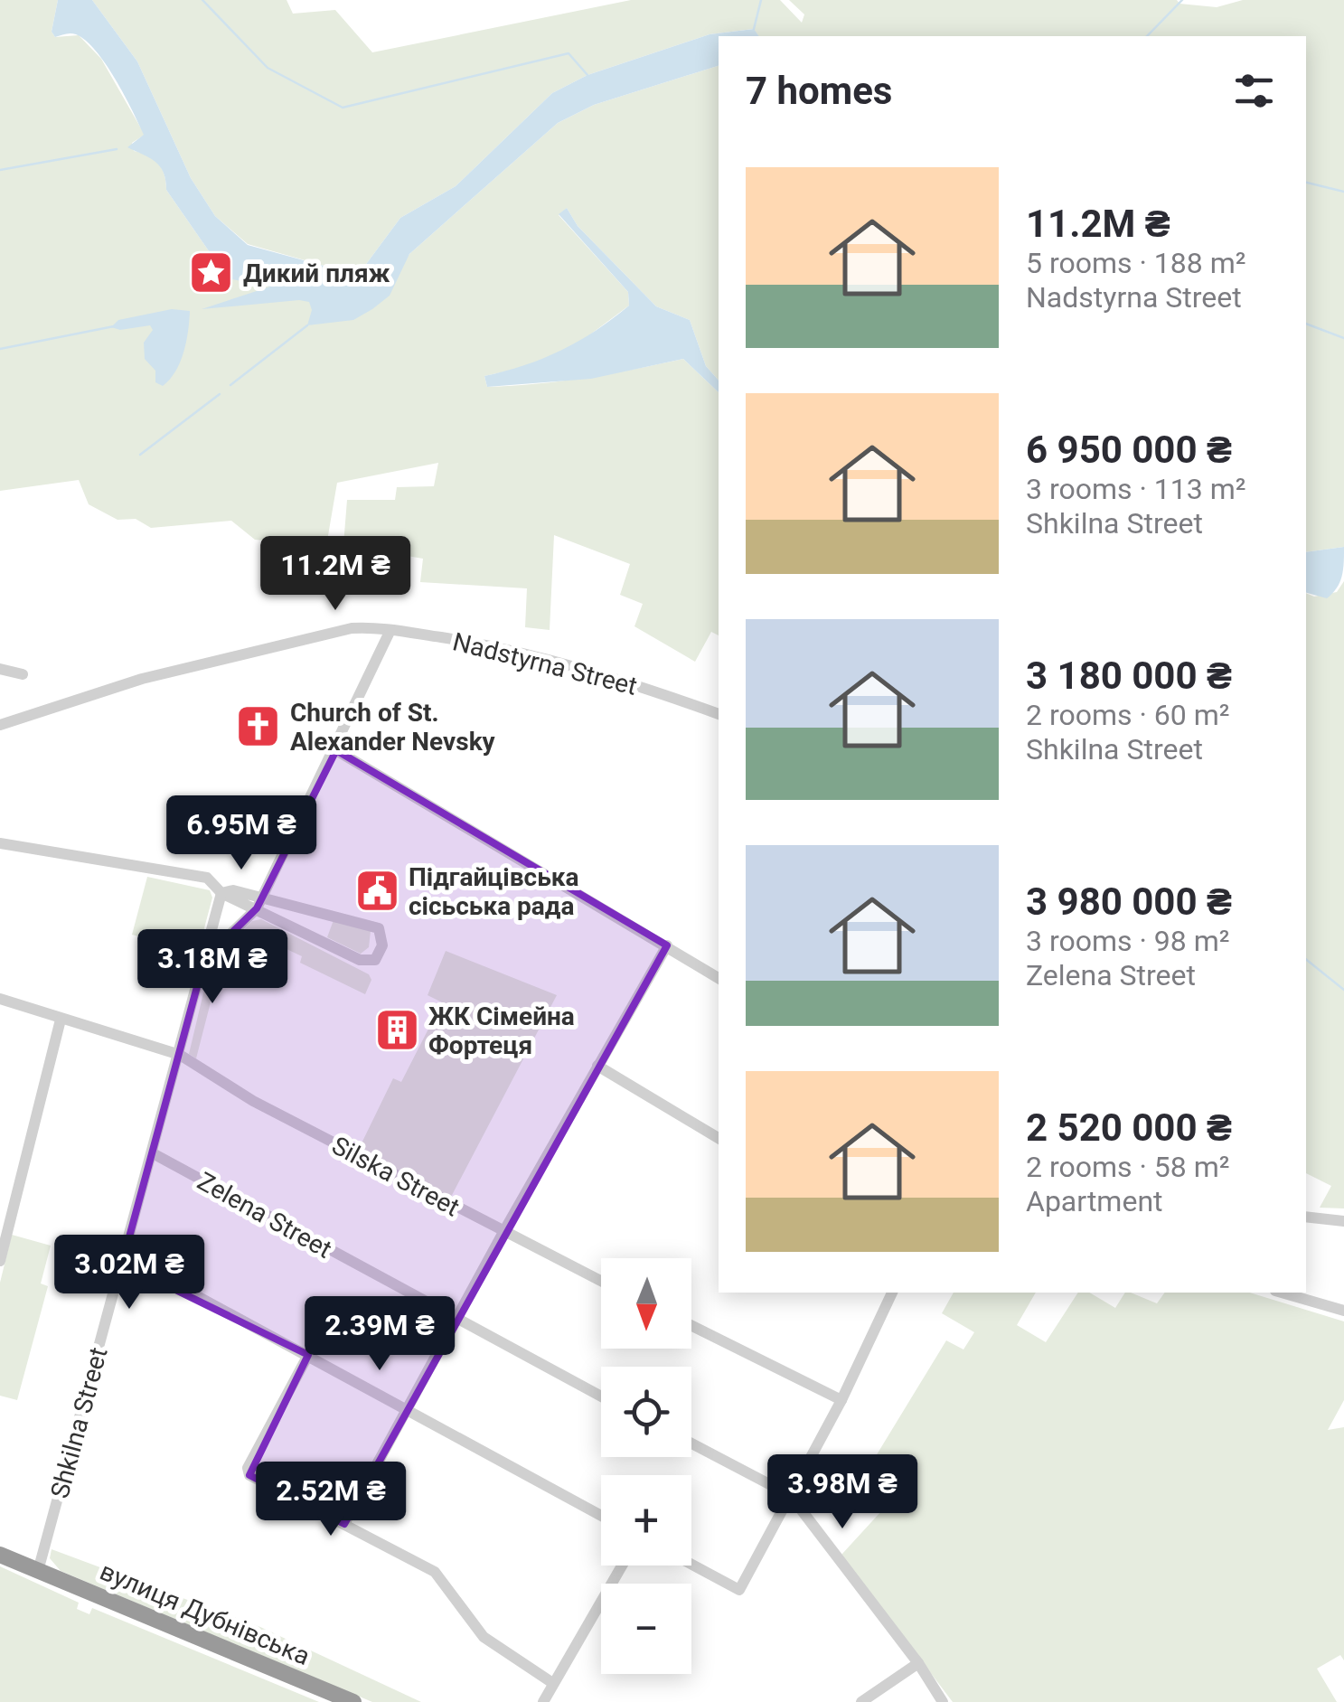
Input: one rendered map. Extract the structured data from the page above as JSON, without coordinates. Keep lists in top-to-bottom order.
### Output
{
  "streets": {
    "highway": ["вулиця Дубнівська"],
    "street": [
      "Nadstyrna Street",
      "Silska Street",
      "Zelena Street",
      "Shkilna Street"
    ]
  },
  "crossings": [
    ["Silska Street", "Shkilna Street"],
    ["Zelena Street", "Shkilna Street"],
    ["Shkilna Street", "вулиця Дубнівська"]
  ],
  "places": {
    "place": ["Дикий пляж"],
    "church": ["Church of St. Alexander Nevsky"],
    "public building": ["Підгайцівська сісьська рада"],
    "building": ["ЖК Сімейна Фортеця"]
  },
  "north": "bottom",
  "page": {
    "heading": "7 homes",
    "list": [
      {
        "name": "11.2M ₴",
        "note": "5 rooms · 188 m² · Nadstyrna Street"
      },
      {
        "name": "6 950 000 ₴",
        "note": "3 rooms · 113 m² · Shkilna Street"
      },
      {
        "name": "3 180 000 ₴",
        "note": "2 rooms · 60 m² · Shkilna Street"
      },
      {
        "name": "3 980 000 ₴",
        "note": "3 rooms · 98 m² · Zelena Street"
      },
      {
        "name": "2 520 000 ₴",
        "note": "2 rooms · 58 m² · Apartment"
      }
    ],
    "price": [
      "11.2M ₴",
      "6.95M ₴",
      "3.18M ₴",
      "3.02M ₴",
      "2.39M ₴",
      "3.98M ₴",
      "2.52M ₴"
    ],
    "map_buttons": ["+", "−"]
  }
}
